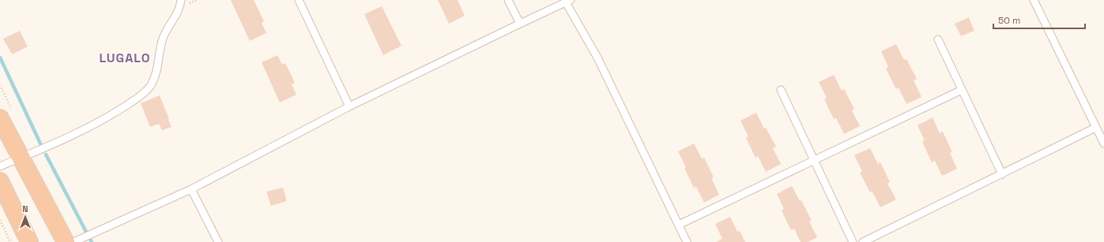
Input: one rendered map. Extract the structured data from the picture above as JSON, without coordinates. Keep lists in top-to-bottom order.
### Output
{
  "districts": ["LUGALO"],
  "scale_bar": "50 m",
  "north": "top"
}
